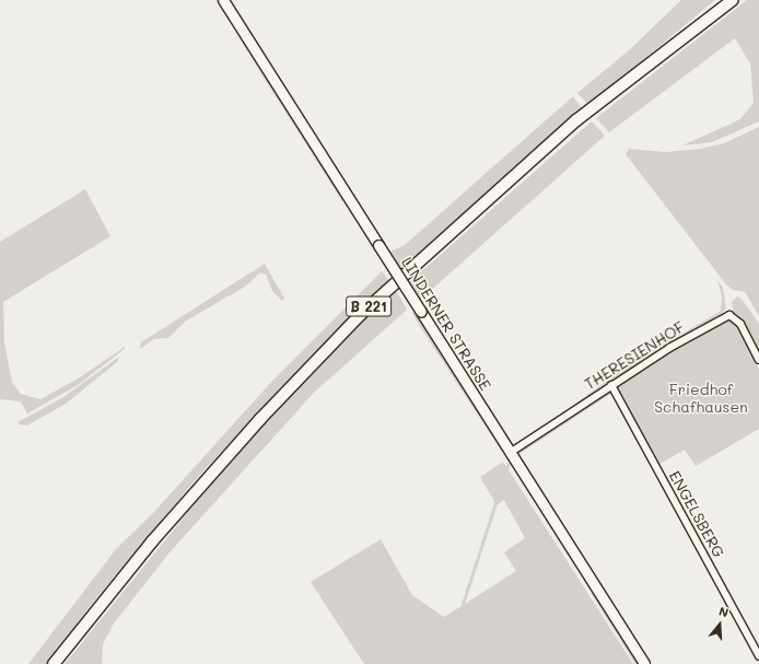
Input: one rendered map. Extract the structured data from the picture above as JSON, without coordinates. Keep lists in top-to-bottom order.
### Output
{
  "streets": {
    "main road": ["B 221", "LINDERNER STRASSE"],
    "street": ["THERESIENHOF", "ENGELSBERG"]
  },
  "crossings": [
    ["LINDERNER STRASSE", "THERESIENHOF"],
    ["THERESIENHOF", "ENGELSBERG"]
  ],
  "parks": ["Friedhof Schafhausen"],
  "north": "top"
}
